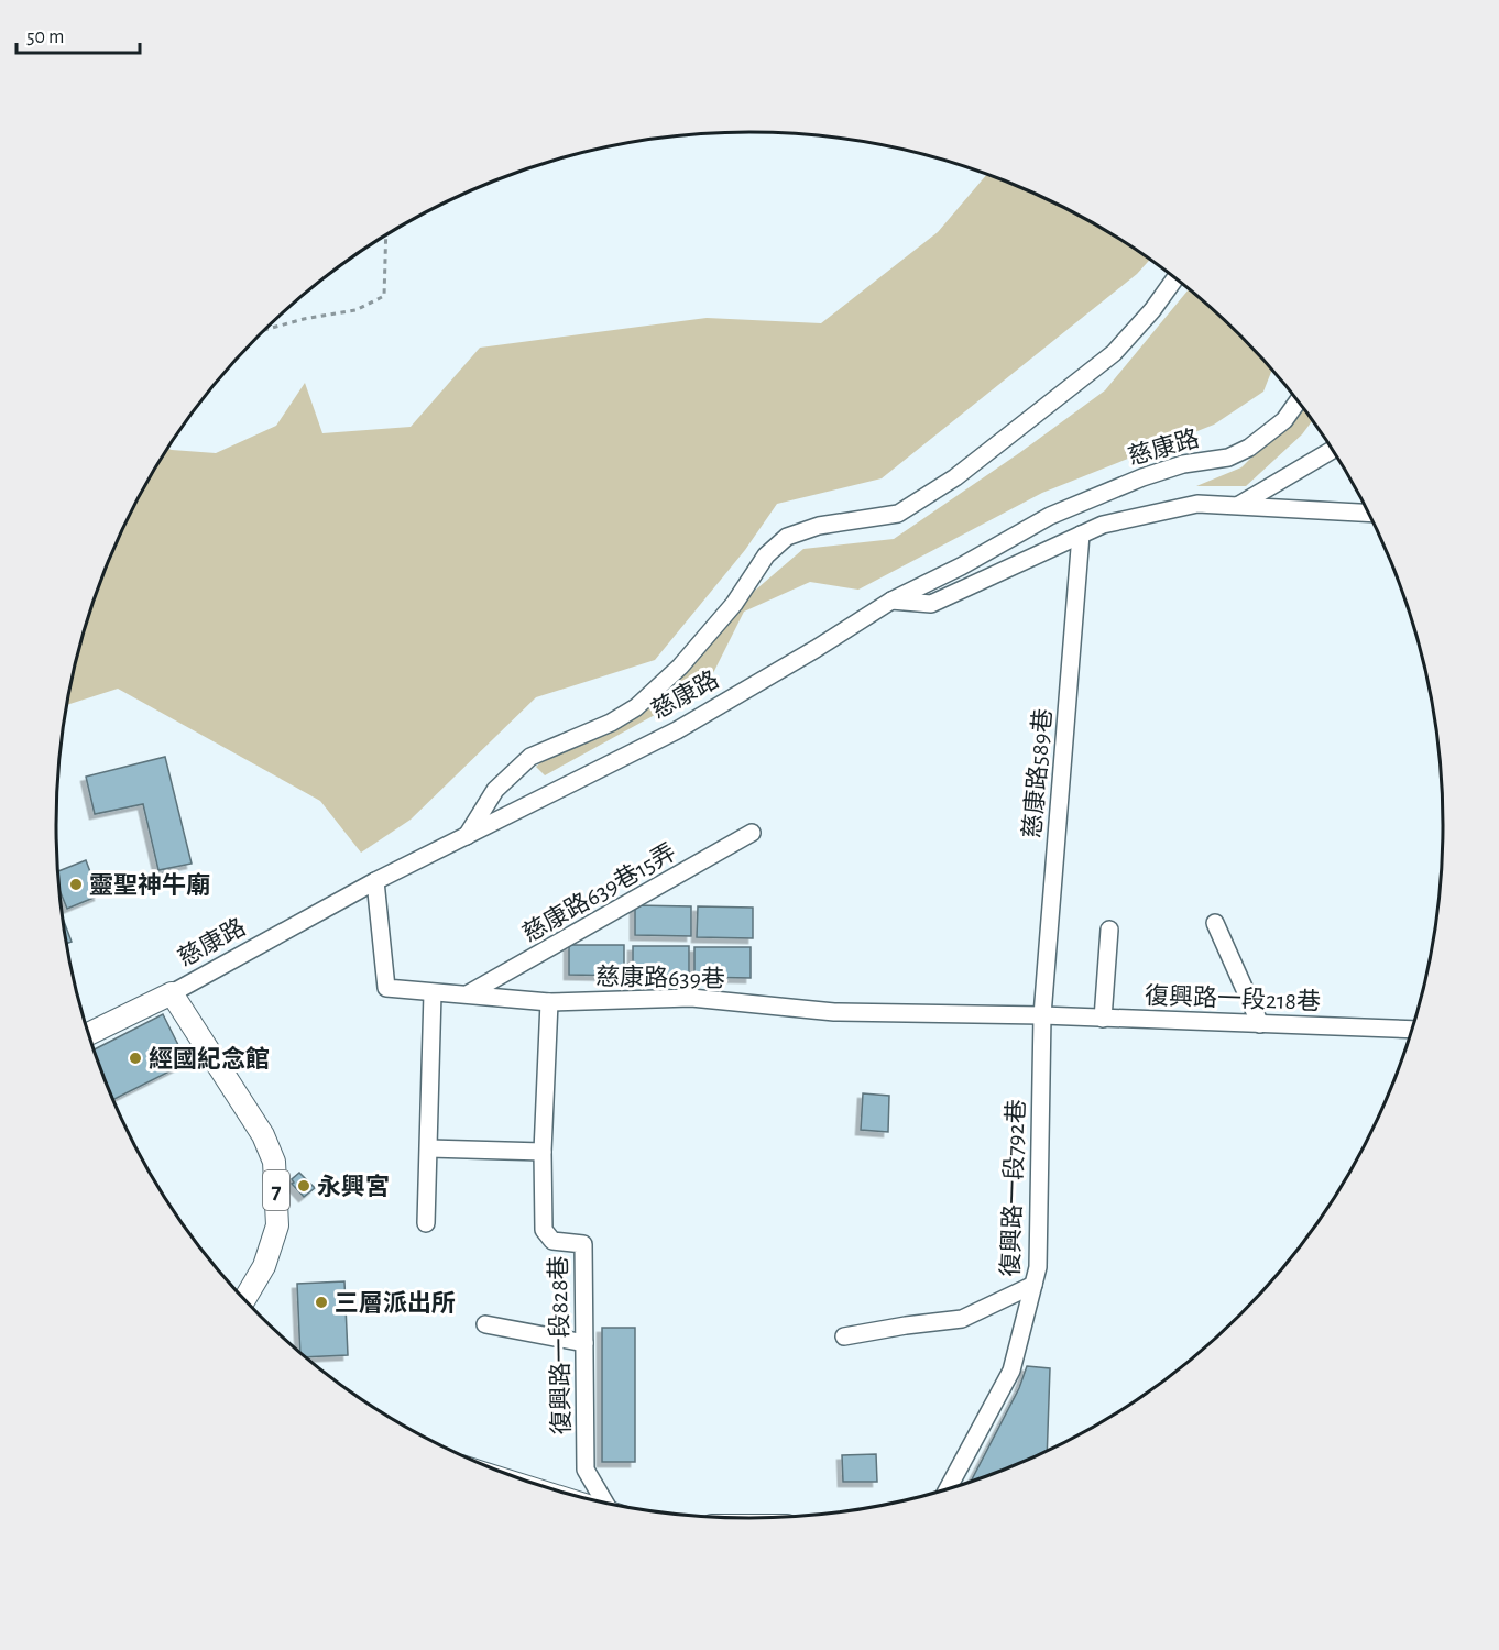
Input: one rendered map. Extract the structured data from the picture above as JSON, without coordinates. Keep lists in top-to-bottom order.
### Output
{
  "streets": {
    "main road": ["慈康路", "7"],
    "street": [
      "慈康路589巷",
      "慈康路639巷15弄",
      "慈康路639巷",
      "復興路一段218巷",
      "復興路一段792巷",
      "復興路一段828巷"
    ]
  },
  "crossings": [
    ["慈康路", "慈康路639巷"],
    ["慈康路", "7"],
    ["慈康路589巷", "慈康路639巷"],
    ["慈康路589巷", "復興路一段218巷"],
    ["慈康路589巷", "復興路一段792巷"],
    ["慈康路639巷15弄", "慈康路639巷"],
    ["慈康路639巷", "復興路一段218巷"],
    ["慈康路639巷", "復興路一段792巷"],
    ["慈康路639巷", "復興路一段828巷"],
    ["復興路一段218巷", "復興路一段792巷"]
  ],
  "places": [
    "靈聖神牛廟",
    "經國紀念館",
    "永興宮",
    "三層派出所"
  ],
  "scale_bar": "50 m"
}
